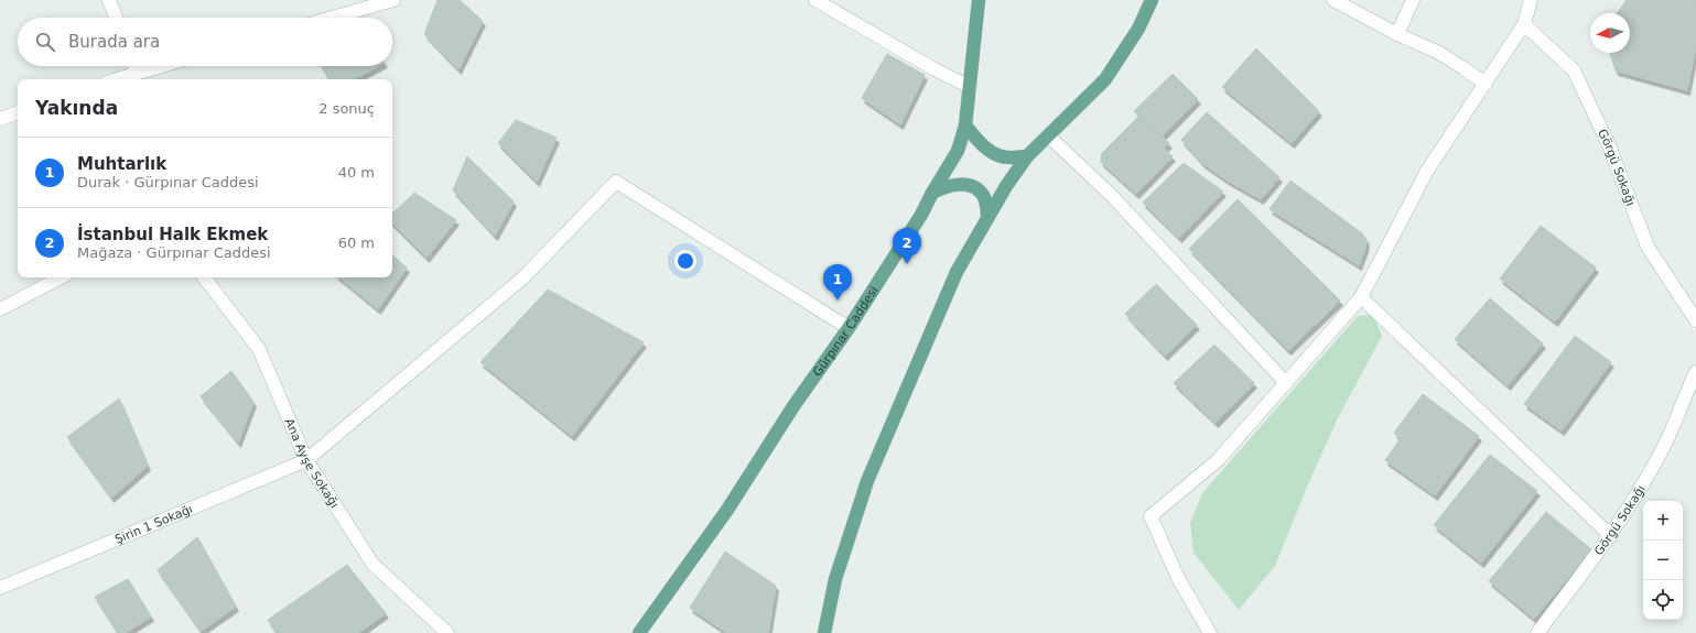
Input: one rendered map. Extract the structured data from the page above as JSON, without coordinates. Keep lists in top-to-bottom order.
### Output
{
  "streets": {
    "main road": ["Gürpınar Caddesi"],
    "street": ["Görgü Sokağı", "Ana Ayşe Sokağı", "Şirin 1 Sokağı"]
  },
  "crossings": [
    ["Gürpınar Caddesi", "Şirin 1 Sokağı"],
    ["Ana Ayşe Sokağı", "Şirin 1 Sokağı"]
  ],
  "north": "left",
  "page": {
    "search": "Burada ara",
    "heading": ["Yakında", "2 sonuç"],
    "list": [
      {
        "mark": "1",
        "name": "Muhtarlık",
        "note": "Durak · Gürpınar Caddesi",
        "value": "40 m"
      },
      {
        "mark": "2",
        "name": "İstanbul Halk Ekmek",
        "note": "Mağaza · Gürpınar Caddesi",
        "value": "60 m"
      }
    ],
    "pins": ["2", "1"],
    "map_buttons": ["+", "−"]
  }
}
